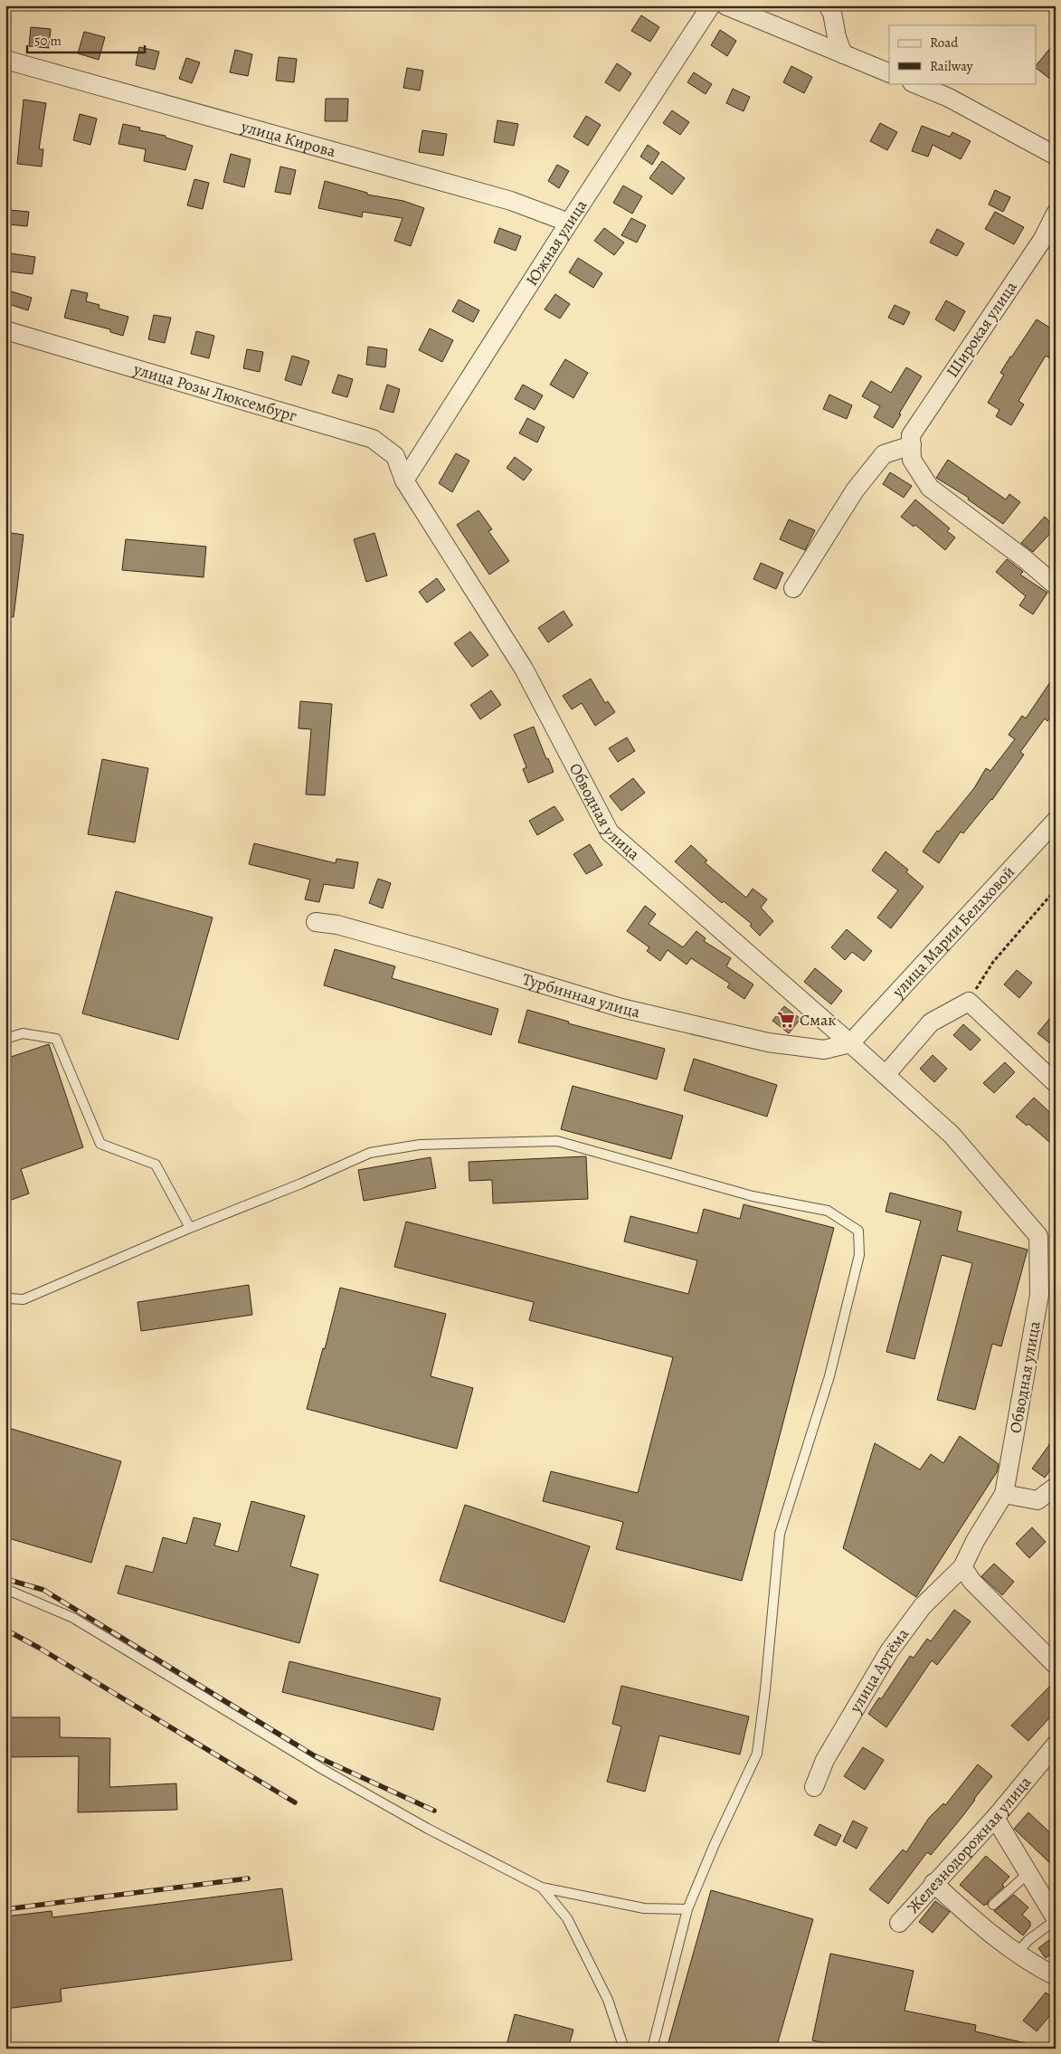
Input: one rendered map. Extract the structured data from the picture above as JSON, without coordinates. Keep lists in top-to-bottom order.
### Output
{
  "streets": {
    "street": [
      "улица Кирова",
      "Южная улица",
      "Широкая улица",
      "улица Розы Люксембург",
      "Обводная улица",
      "улица Марии Белаховой",
      "Турбинная улица",
      "улица Артёма",
      "Железнодорожная улица"
    ]
  },
  "crossings": [
    ["улица Кирова", "Южная улица"],
    ["Южная улица", "улица Розы Люксембург"],
    ["Южная улица", "Обводная улица"],
    ["улица Розы Люксембург", "Обводная улица"],
    ["Обводная улица", "улица Марии Белаховой"],
    ["Обводная улица", "Турбинная улица"],
    ["Обводная улица", "улица Артёма"],
    ["улица Марии Белаховой", "Турбинная улица"]
  ],
  "places": {
    "supermarket": ["Смак"]
  },
  "legend": ["Road", "Railway"],
  "scale_bar": "50 m"
}
